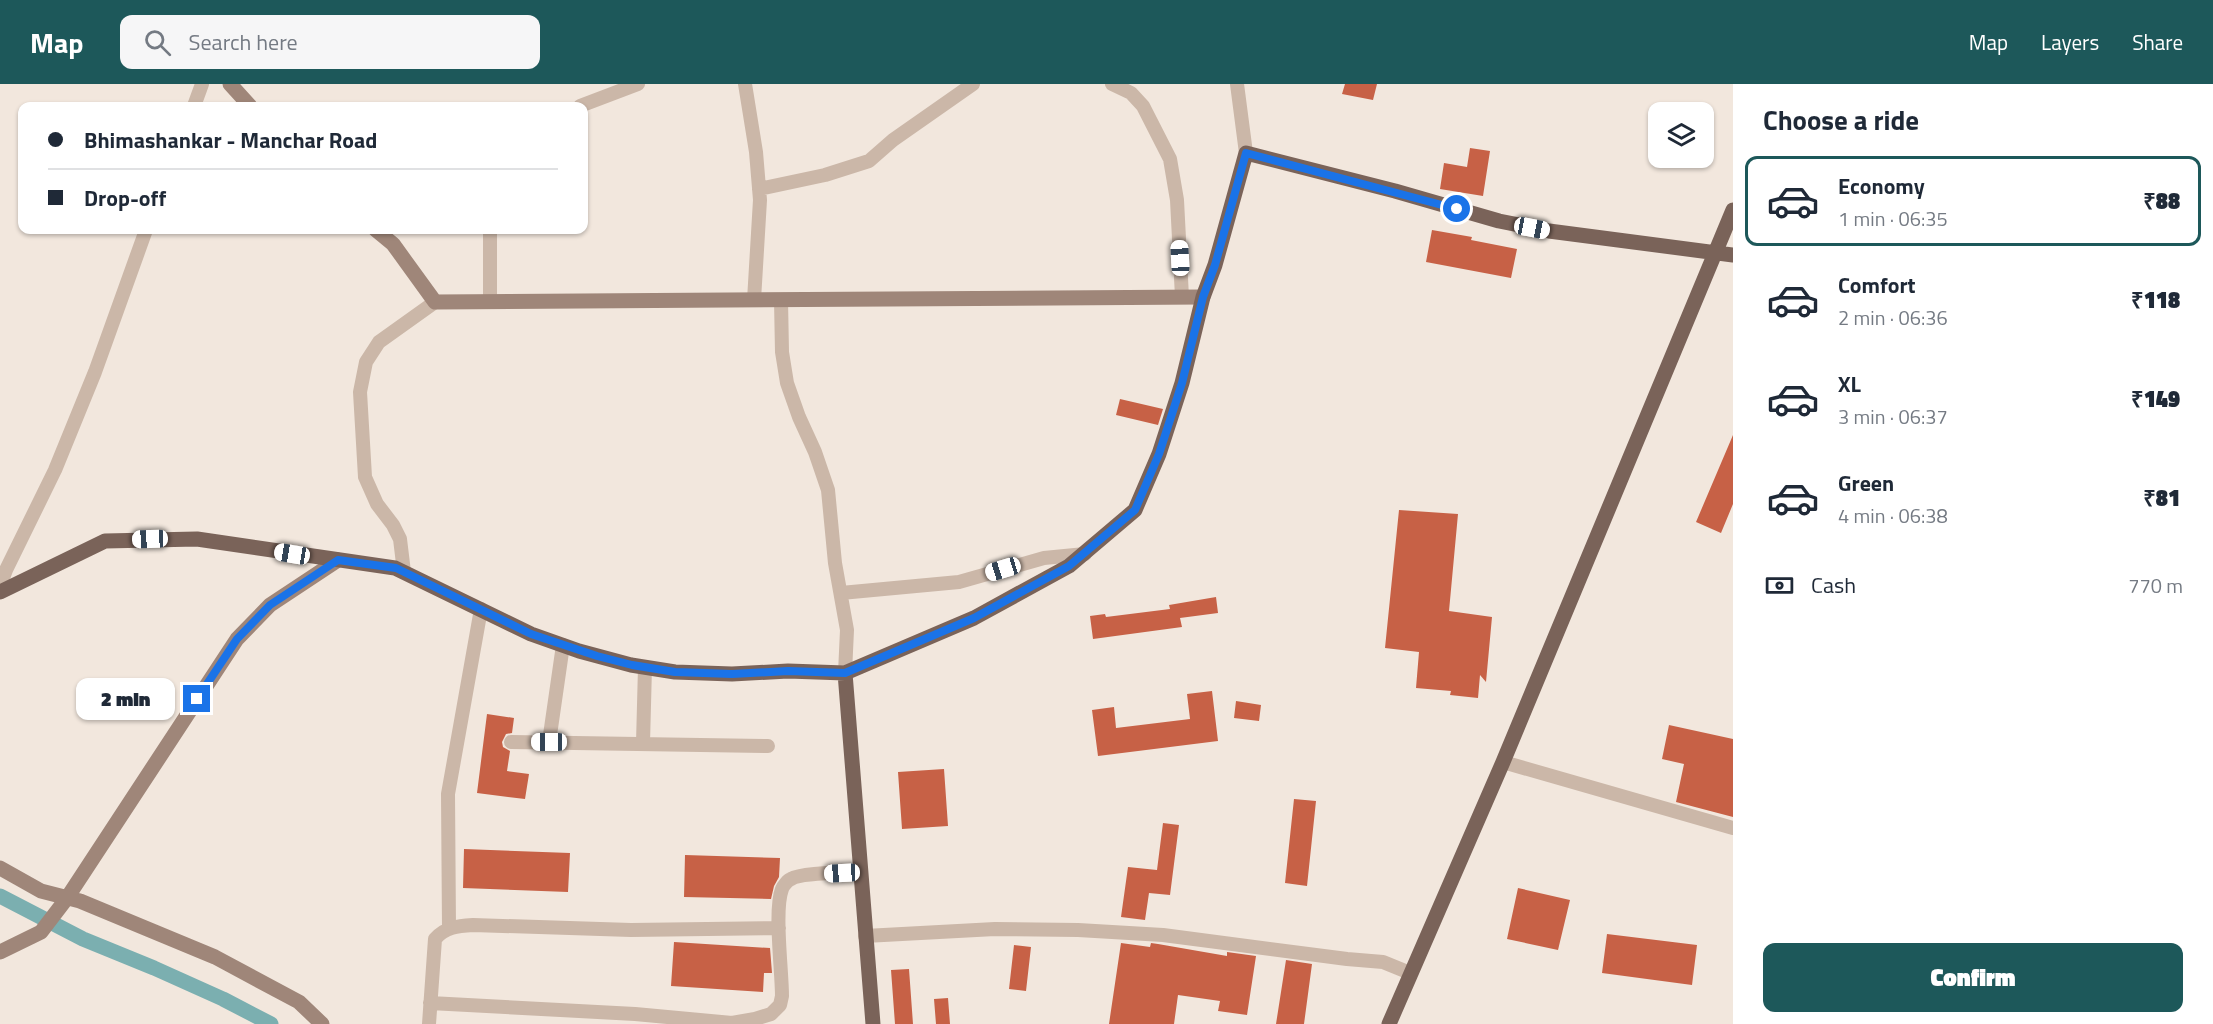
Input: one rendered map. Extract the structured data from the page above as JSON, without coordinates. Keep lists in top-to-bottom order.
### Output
{
  "page": {
    "header": "Map",
    "search": "Search here",
    "nav": ["Map", "Layers", "Share"],
    "heading": "Choose a ride",
    "banner": ["Bhimashankar - Manchar Road", "Drop-off"],
    "list": [
      {
        "name": "Economy",
        "note": "1 min · 06:35",
        "value": "₹88"
      },
      {
        "name": "Comfort",
        "note": "2 min · 06:36",
        "value": "₹118"
      },
      {
        "name": "XL",
        "note": "3 min · 06:37",
        "value": "₹149"
      },
      {
        "name": "Green",
        "note": "4 min · 06:38",
        "value": "₹81"
      }
    ],
    "pay": ["Cash", "770 m"],
    "bubble": "2 min",
    "buttons": "Confirm"
  }
}
